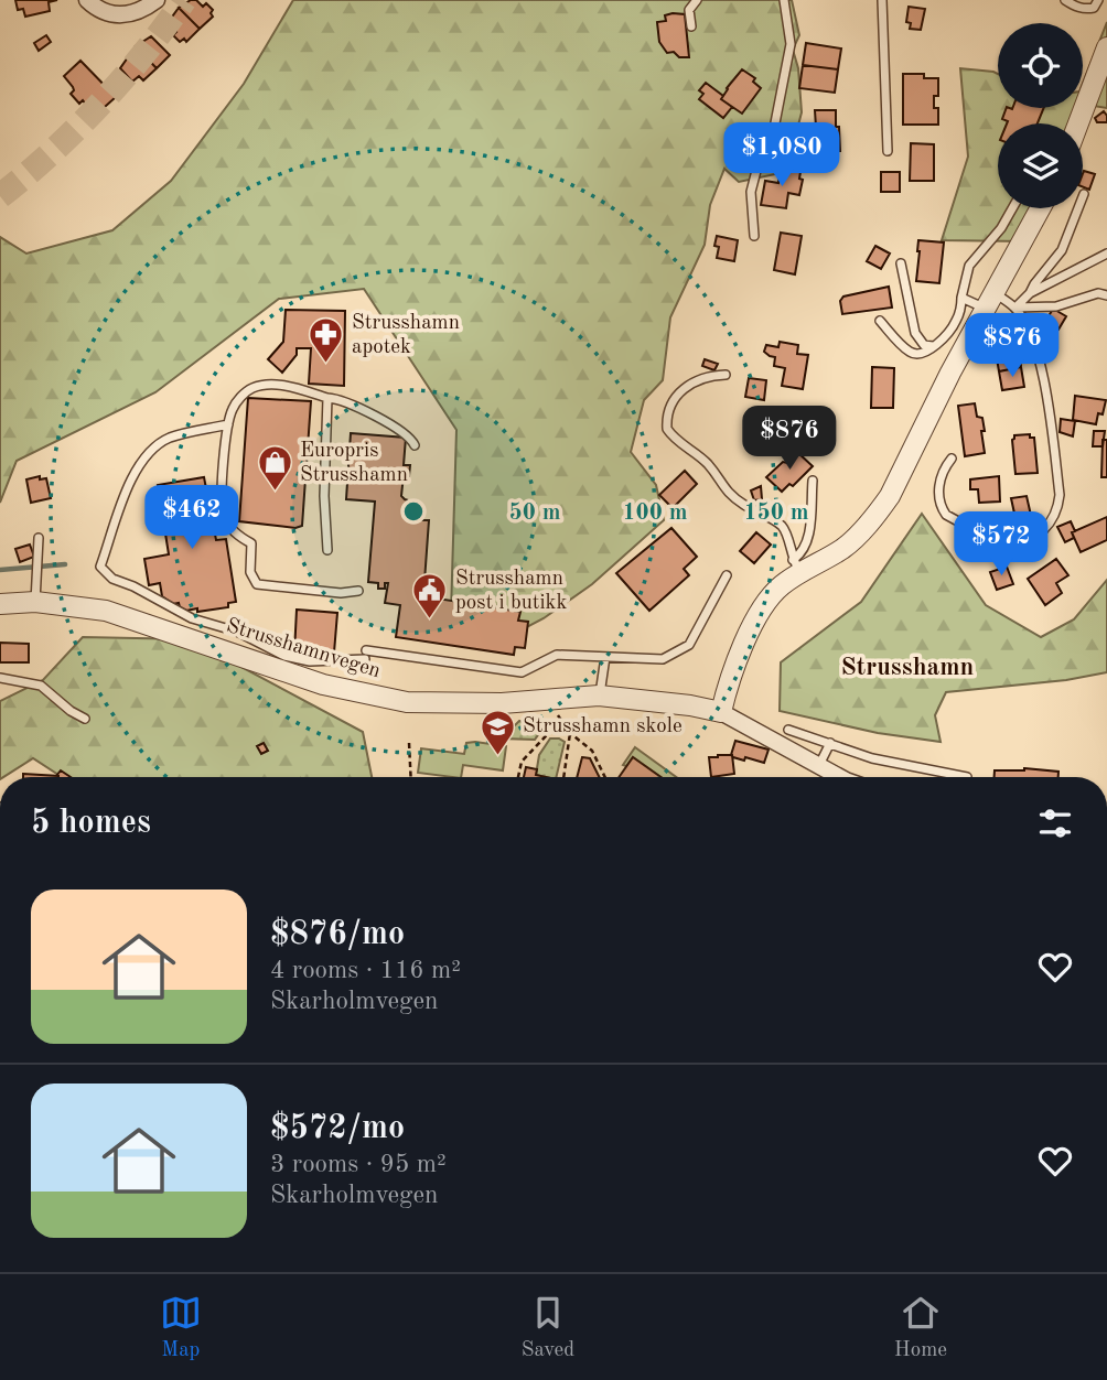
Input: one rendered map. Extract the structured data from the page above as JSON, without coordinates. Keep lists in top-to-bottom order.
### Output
{
  "streets": {
    "street": ["Strusshamnvegen"]
  },
  "districts": ["Strusshamn"],
  "places": {
    "pharmacy": ["Strusshamn apotek"],
    "shop": ["Europris Strusshamn"],
    "public building": ["Strusshamn post i butikk"],
    "school or university": ["Strusshamn skole"]
  },
  "page": {
    "price": [
      "$1,080",
      "$876",
      "$876",
      "$462",
      "$572"
    ],
    "heading": "5 homes",
    "list": [
      {
        "name": "$876/mo",
        "note": "4 rooms · 116 m² · Skarholmvegen"
      },
      {
        "name": "$572/mo",
        "note": "3 rooms · 95 m² · Skarholmvegen"
      }
    ],
    "tabs": ["Map", "Saved", "Home"]
  },
  "rings": ["50 m", "100 m", "150 m"]
}
